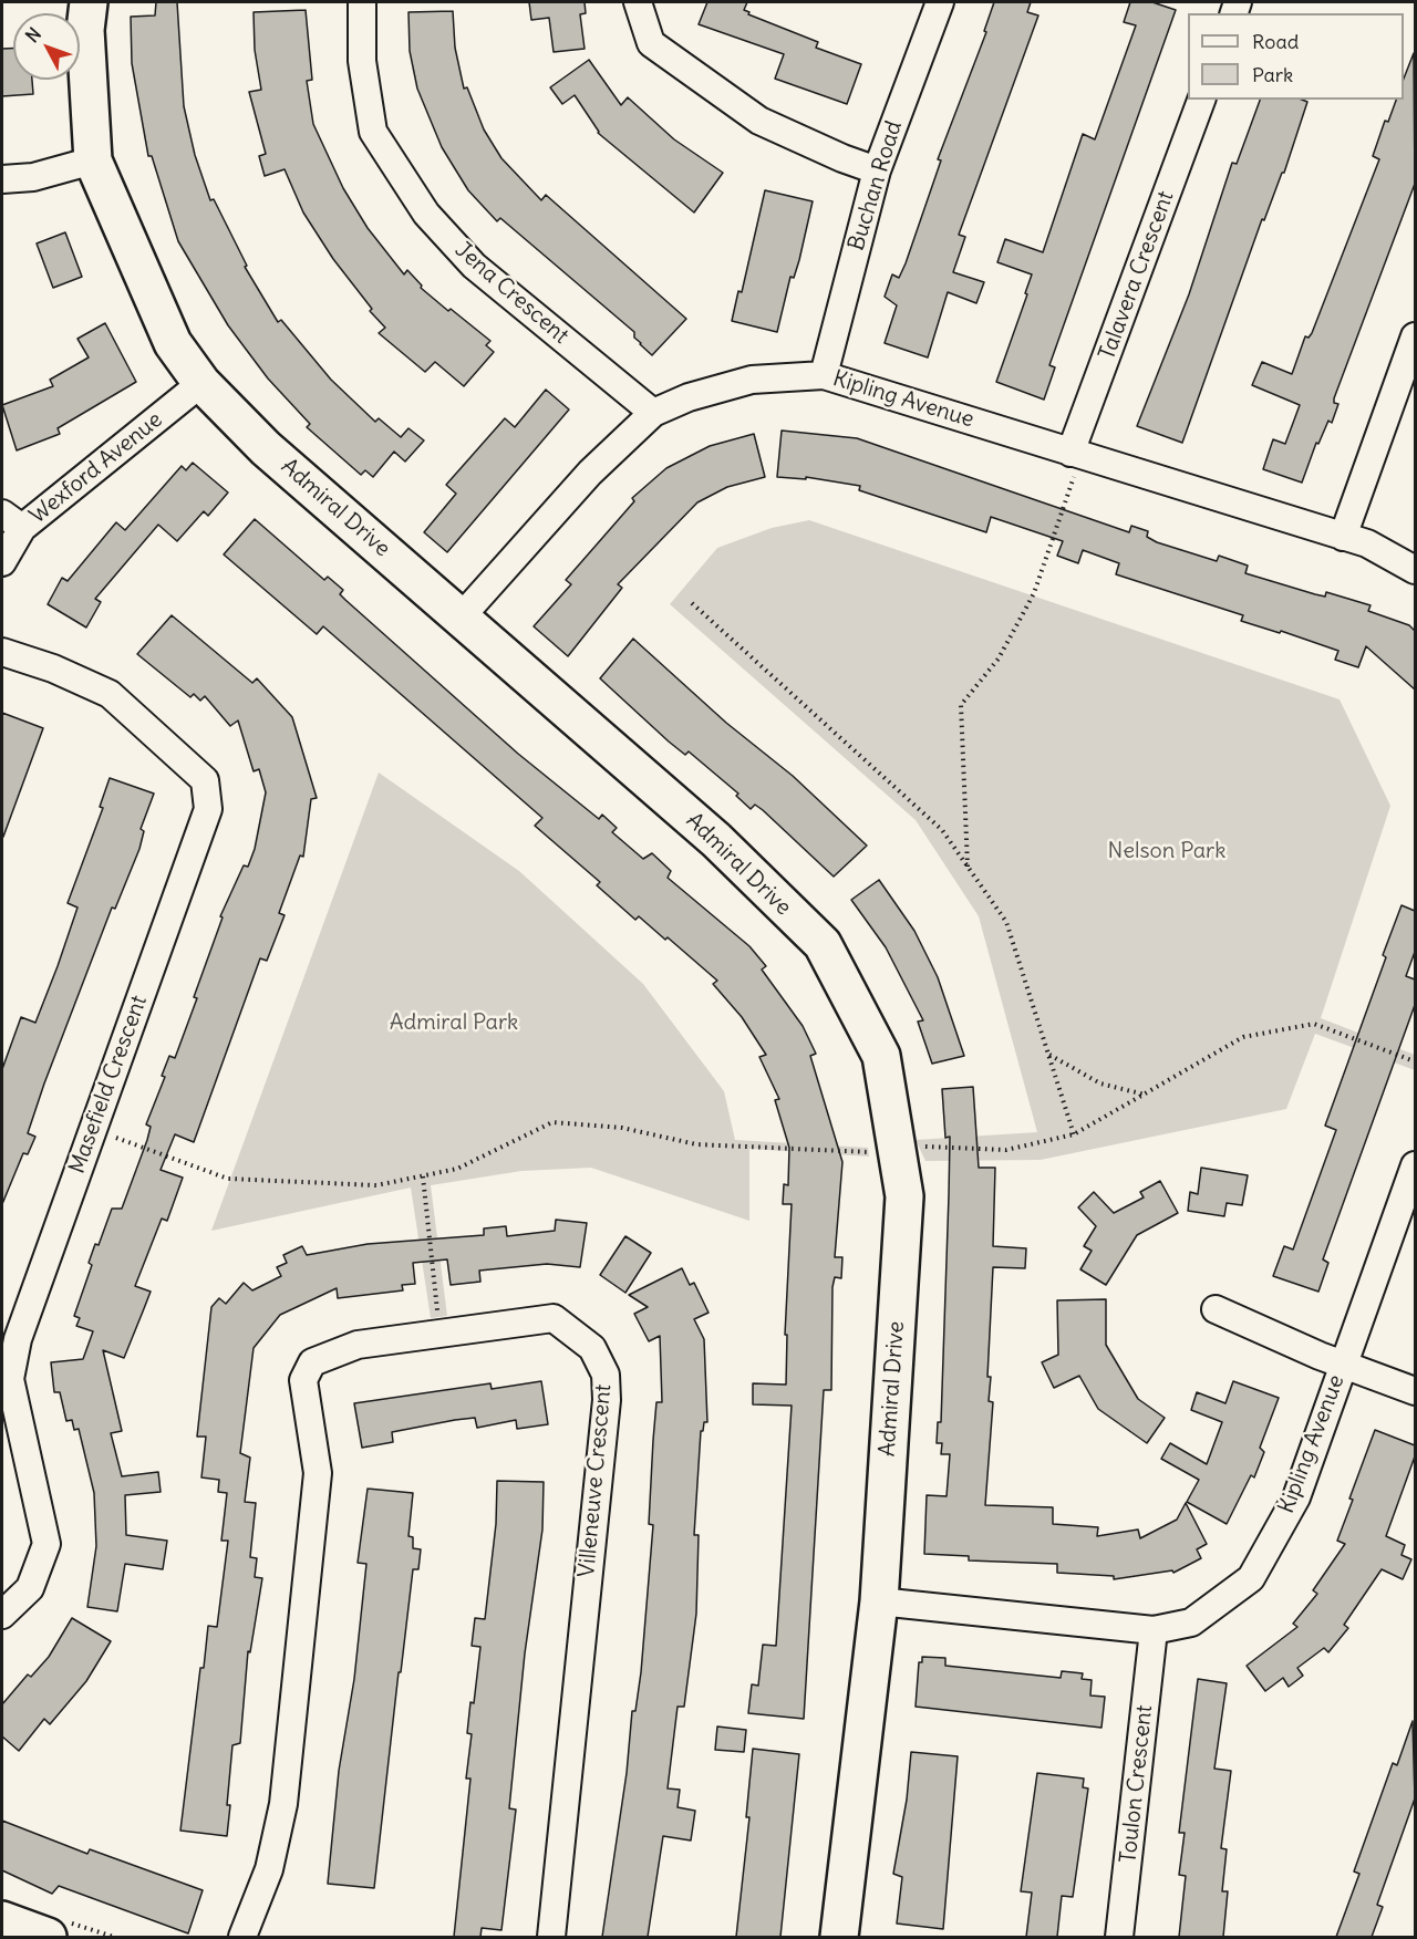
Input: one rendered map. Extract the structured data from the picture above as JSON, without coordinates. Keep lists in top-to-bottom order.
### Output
{
  "streets": {
    "street": [
      "Buchan Road",
      "Talavera Crescent",
      "Jena Crescent",
      "Kipling Avenue",
      "Wexford Avenue",
      "Admiral Drive",
      "Masefield Crescent",
      "Villeneuve Crescent",
      "Toulon Crescent"
    ]
  },
  "crossings": [
    ["Buchan Road", "Kipling Avenue"],
    ["Talavera Crescent", "Kipling Avenue"],
    ["Jena Crescent", "Kipling Avenue"],
    ["Kipling Avenue", "Admiral Drive"],
    ["Kipling Avenue", "Toulon Crescent"],
    ["Wexford Avenue", "Admiral Drive"]
  ],
  "parks": ["Nelson Park", "Admiral Park"],
  "legend": ["Road", "Park"],
  "north": "top left"
}
